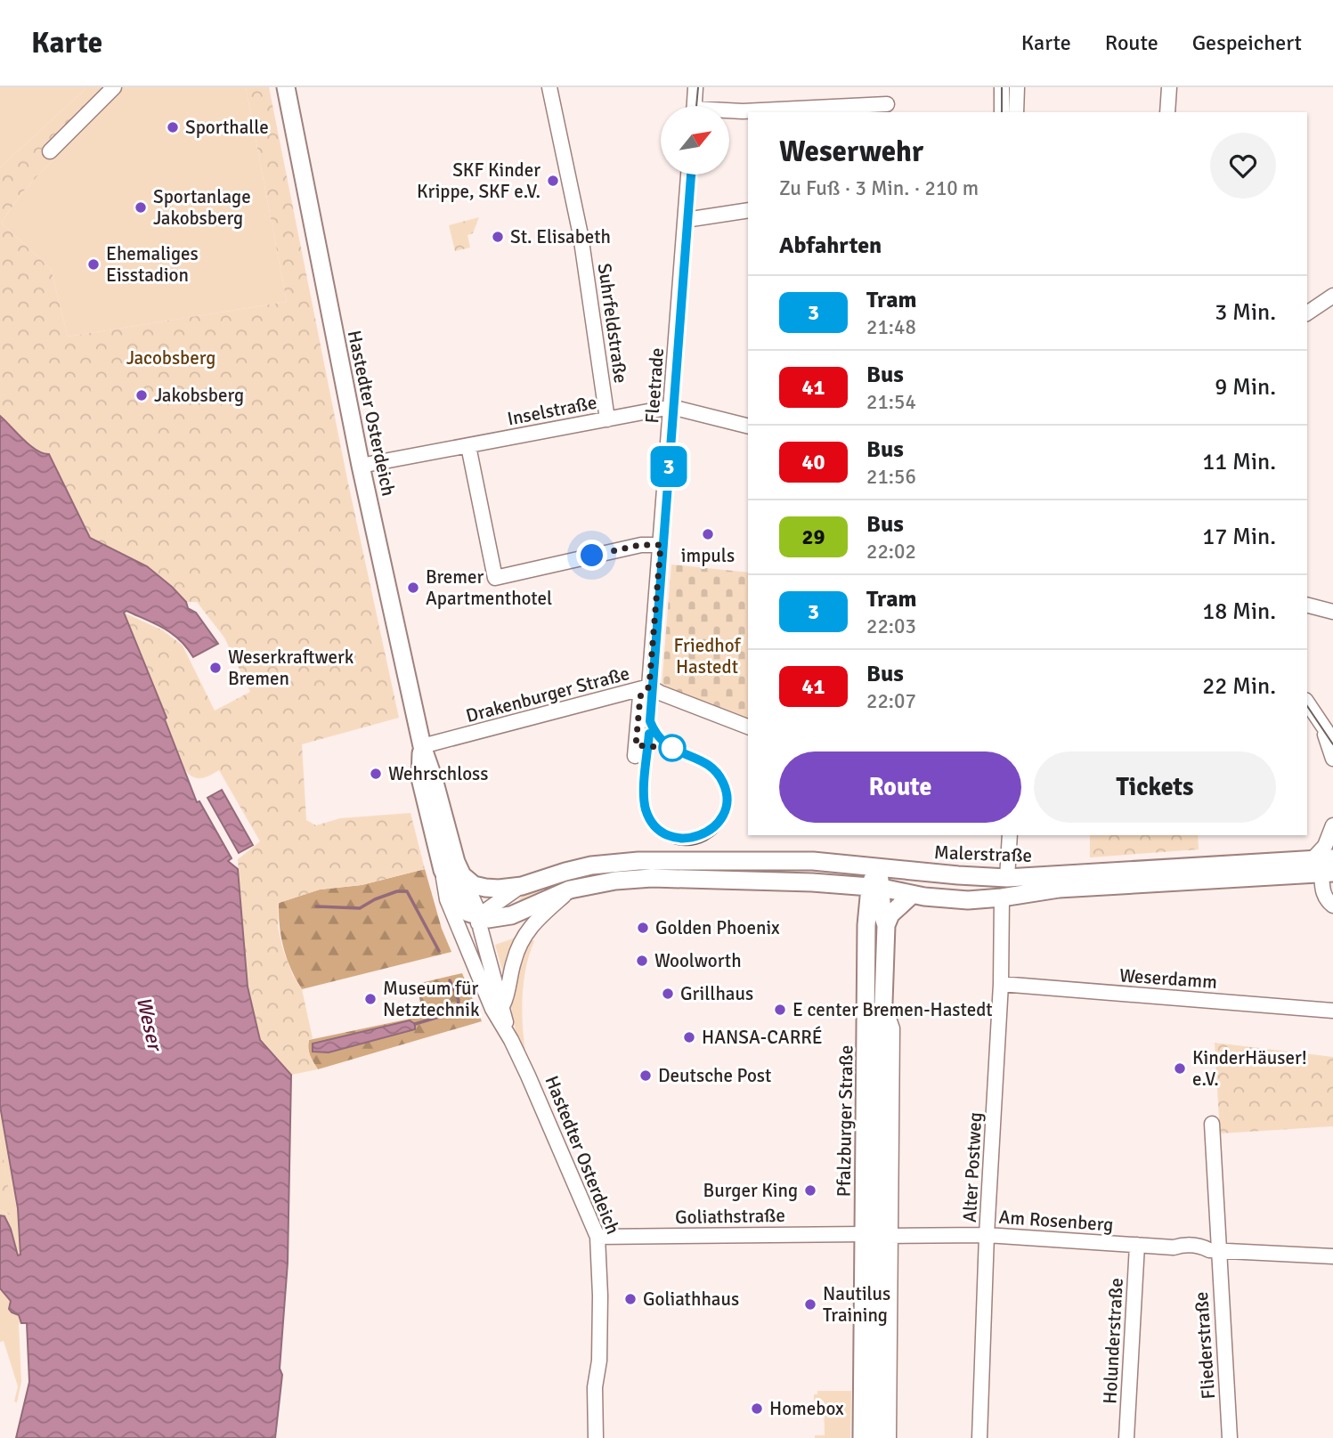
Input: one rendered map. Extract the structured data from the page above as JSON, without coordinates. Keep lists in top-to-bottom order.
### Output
{
  "streets": {
    "main road": ["Hastedter Osterdeich", "Malerstraße", "Pfalzburger Straße"],
    "street": [
      "Suhrfeldstraße",
      "Fleetrade",
      "Inselstraße",
      "Drakenburger Straße",
      "Weserdamm",
      "Alter Postweg",
      "Goliathstraße",
      "Am Rosenberg",
      "Holunderstraße",
      "Fliederstraße"
    ]
  },
  "crossings": [
    ["Suhrfeldstraße", "Inselstraße"],
    ["Fleetrade", "Inselstraße"],
    ["Fleetrade", "Drakenburger Straße"],
    ["Inselstraße", "Hastedter Osterdeich"],
    ["Hastedter Osterdeich", "Drakenburger Straße"],
    ["Hastedter Osterdeich", "Malerstraße"],
    ["Hastedter Osterdeich", "Goliathstraße"],
    ["Malerstraße", "Pfalzburger Straße"],
    ["Malerstraße", "Alter Postweg"],
    ["Weserdamm", "Alter Postweg"],
    ["Pfalzburger Straße", "Goliathstraße"],
    ["Pfalzburger Straße", "Am Rosenberg"],
    ["Alter Postweg", "Am Rosenberg"],
    ["Am Rosenberg", "Holunderstraße"],
    ["Am Rosenberg", "Fliederstraße"]
  ],
  "water": ["Weser"],
  "parks": ["Jacobsberg", "Friedhof Hastedt"],
  "places": [
    "Sporthalle",
    "SKF Kinder Krippe, SKF e.V.",
    "Sportanlage Jakobsberg",
    "St. Elisabeth",
    "Ehemaliges Eisstadion",
    "Jakobsberg",
    "impuls",
    "Bremer Apartmenthotel",
    "Weserkraftwerk Bremen",
    "Wehrschloss",
    "Golden Phoenix",
    "Woolworth",
    "Grillhaus",
    "Museum für Netztechnik",
    "E center Bremen-Hastedt",
    "HANSA-CARRÉ",
    "KinderHäuser! e.V.",
    "Deutsche Post",
    "Burger King",
    "Goliathhaus",
    "Nautilus Training",
    "Homebox"
  ],
  "lines": ["tram line 3"],
  "north": "top right",
  "page": {
    "header": "Karte",
    "nav": ["Karte", "Route", "Gespeichert"],
    "on_map": "3",
    "heading": [
      ["Weserwehr", "Zu Fuß · 3 Min. · 210 m"],
      "Abfahrten"
    ],
    "list": [
      {
        "mark": "3",
        "name": "Tram",
        "note": "21:48",
        "value": "3 Min."
      },
      {
        "mark": "41",
        "name": "Bus",
        "note": "21:54",
        "value": "9 Min."
      },
      {
        "mark": "40",
        "name": "Bus",
        "note": "21:56",
        "value": "11 Min."
      },
      {
        "mark": "29",
        "name": "Bus",
        "note": "22:02",
        "value": "17 Min."
      },
      {
        "mark": "3",
        "name": "Tram",
        "note": "22:03",
        "value": "18 Min."
      },
      {
        "mark": "41",
        "name": "Bus",
        "note": "22:07",
        "value": "22 Min."
      }
    ],
    "buttons": ["Route", "Tickets"]
  }
}
